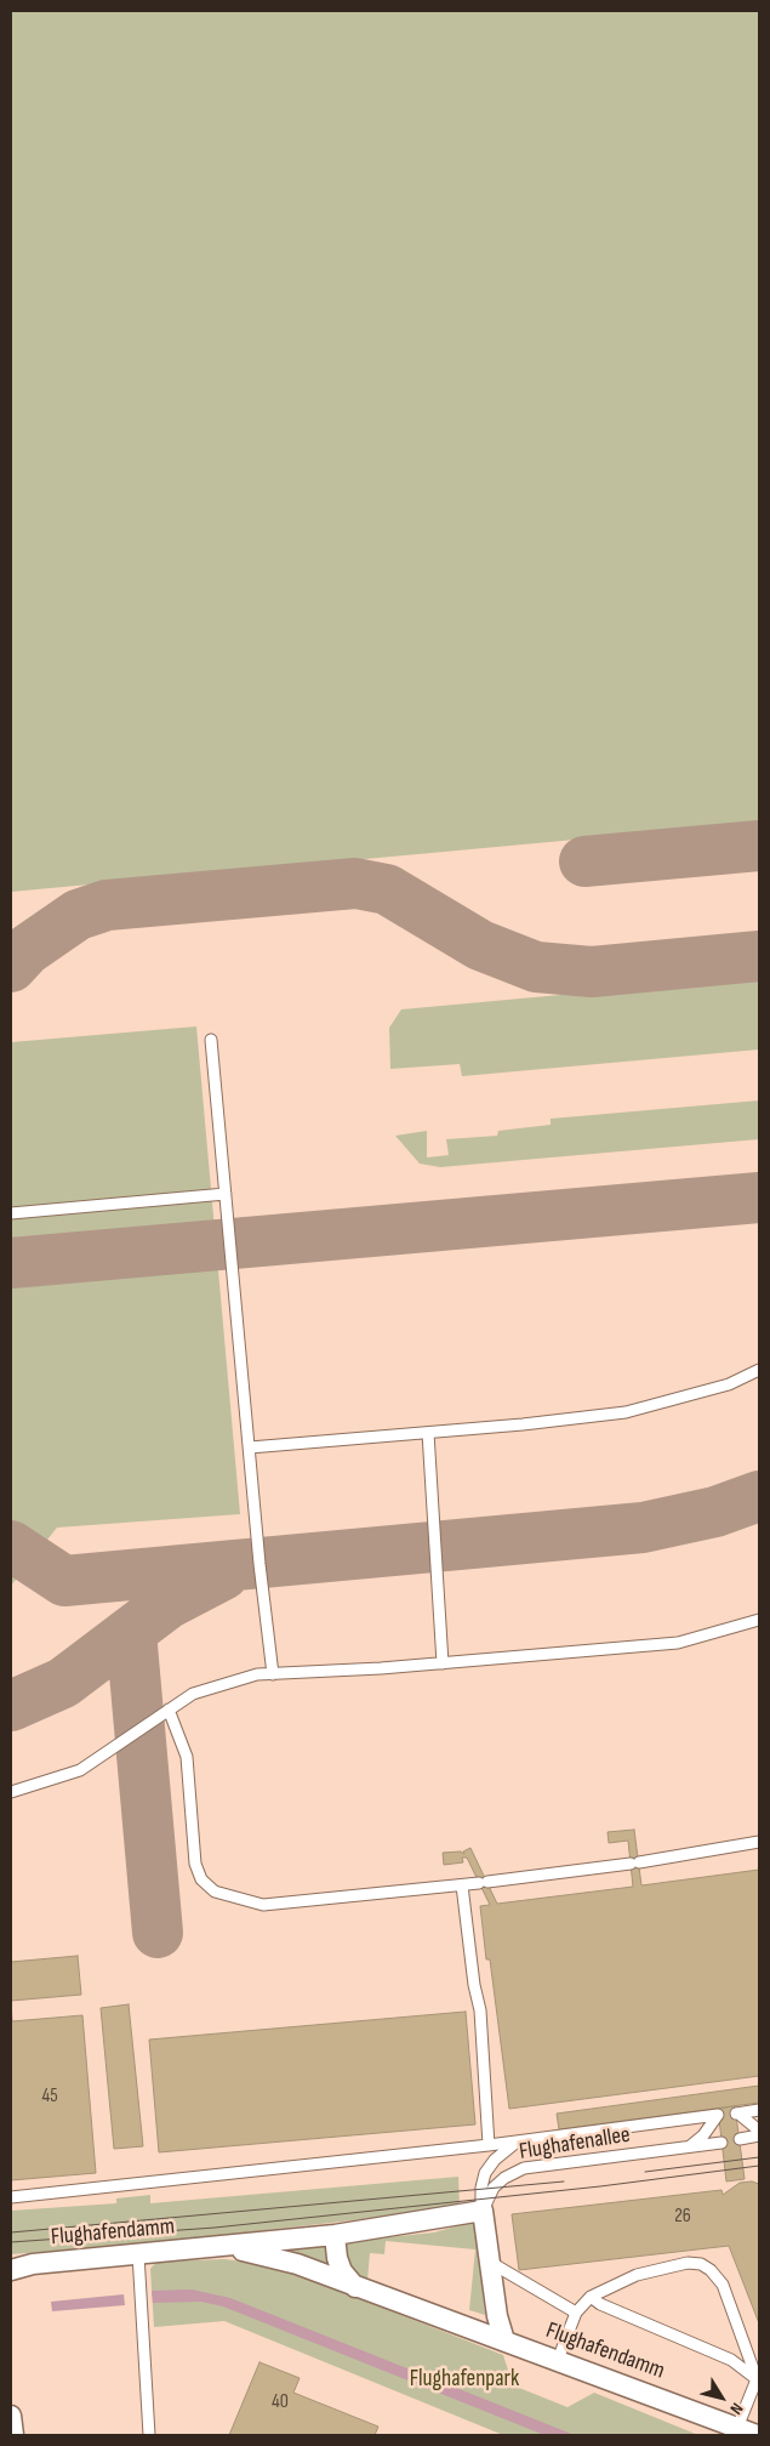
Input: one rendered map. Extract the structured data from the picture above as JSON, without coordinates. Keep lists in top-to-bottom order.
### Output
{
  "streets": {
    "street": ["Flughafendamm"],
    "lane": ["Flughafenallee"]
  },
  "crossings": [
    ["Flughafenallee", "Flughafendamm"]
  ],
  "parks": ["Flughafenpark"],
  "house_numbers": ["45", "26", "40"],
  "north": "bottom right"
}
